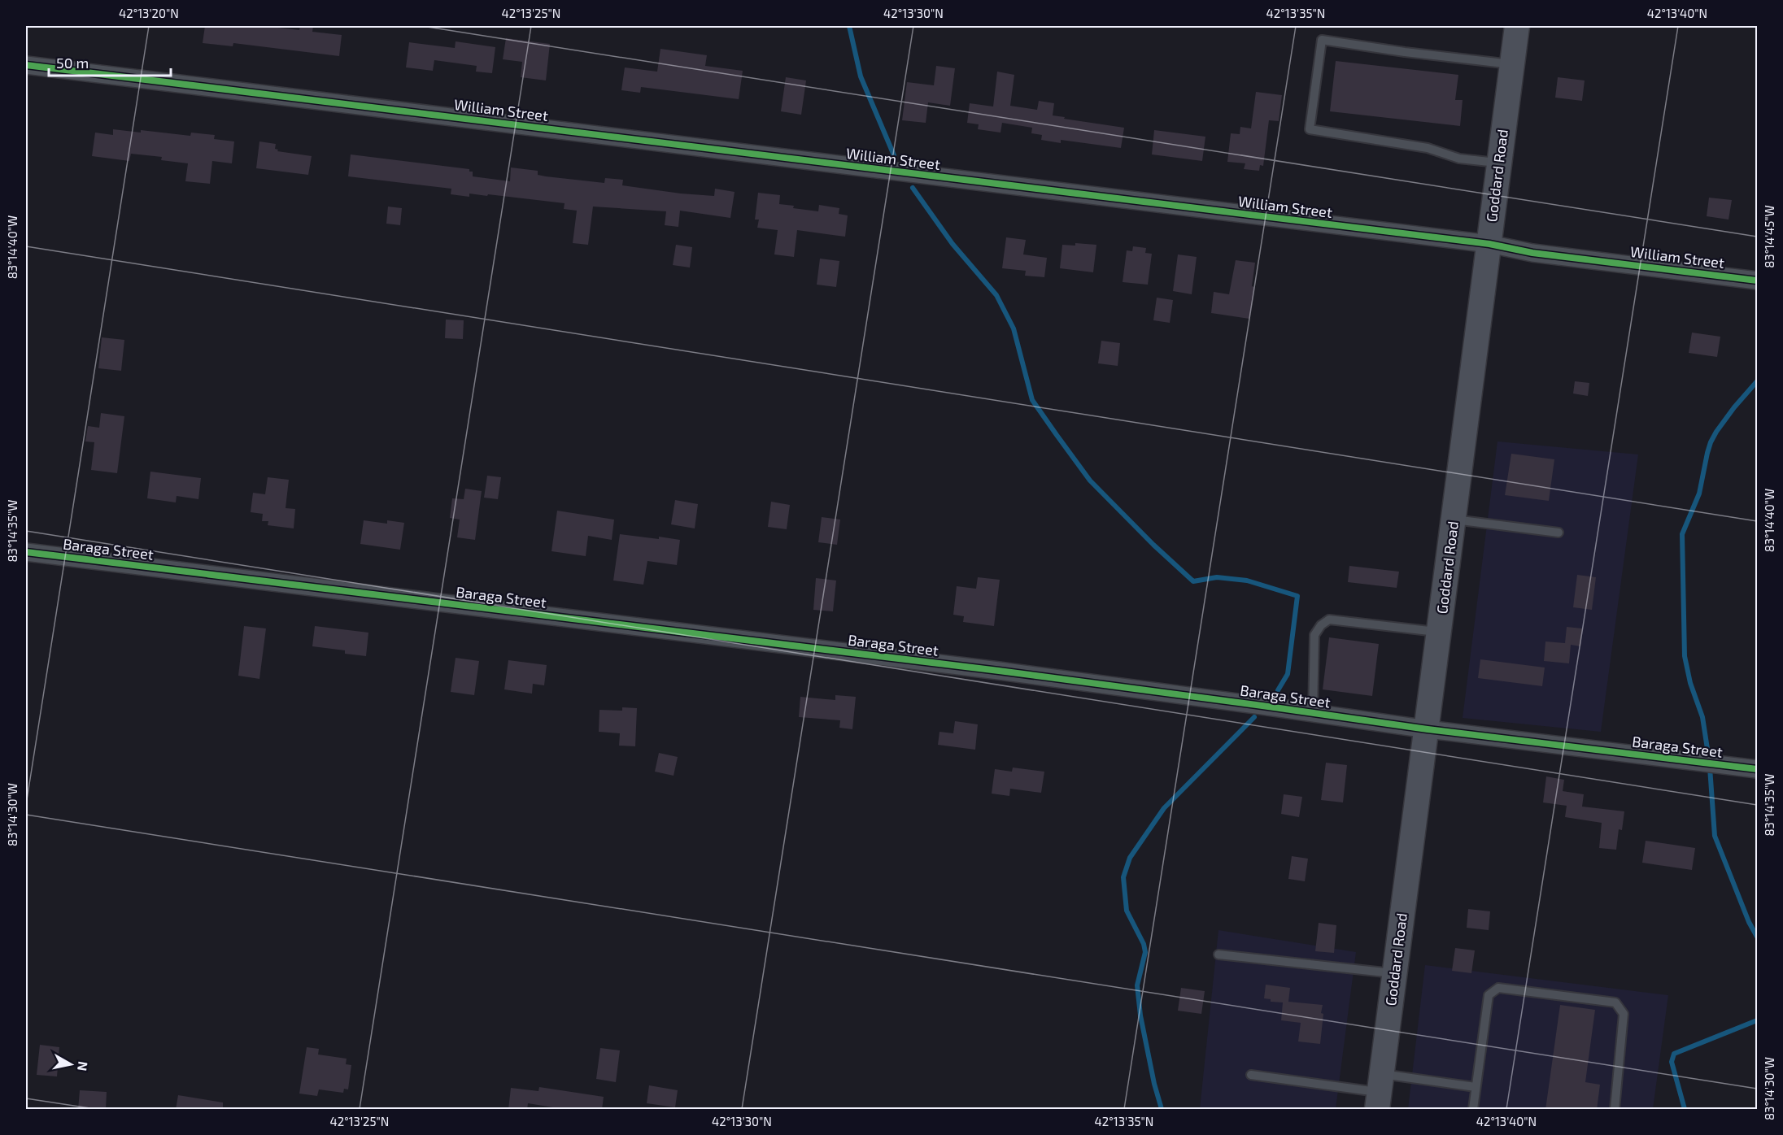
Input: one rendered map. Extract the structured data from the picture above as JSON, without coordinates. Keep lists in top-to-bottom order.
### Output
{
  "streets": {
    "main road": ["Goddard Road"],
    "street": ["William Street", "Baraga Street"]
  },
  "crossings": [
    ["William Street", "Goddard Road"],
    ["Goddard Road", "Baraga Street"]
  ],
  "scale_bar": "50 m",
  "north": "right",
  "coordinates": [
    "42°13'20\"N",
    "42°13'25\"N",
    "42°13'30\"N",
    "42°13'35\"N",
    "42°13'40\"N",
    "83°14'45\"W",
    "83°14'40\"W",
    "83°14'35\"W",
    "83°14'30\"W"
  ]
}
